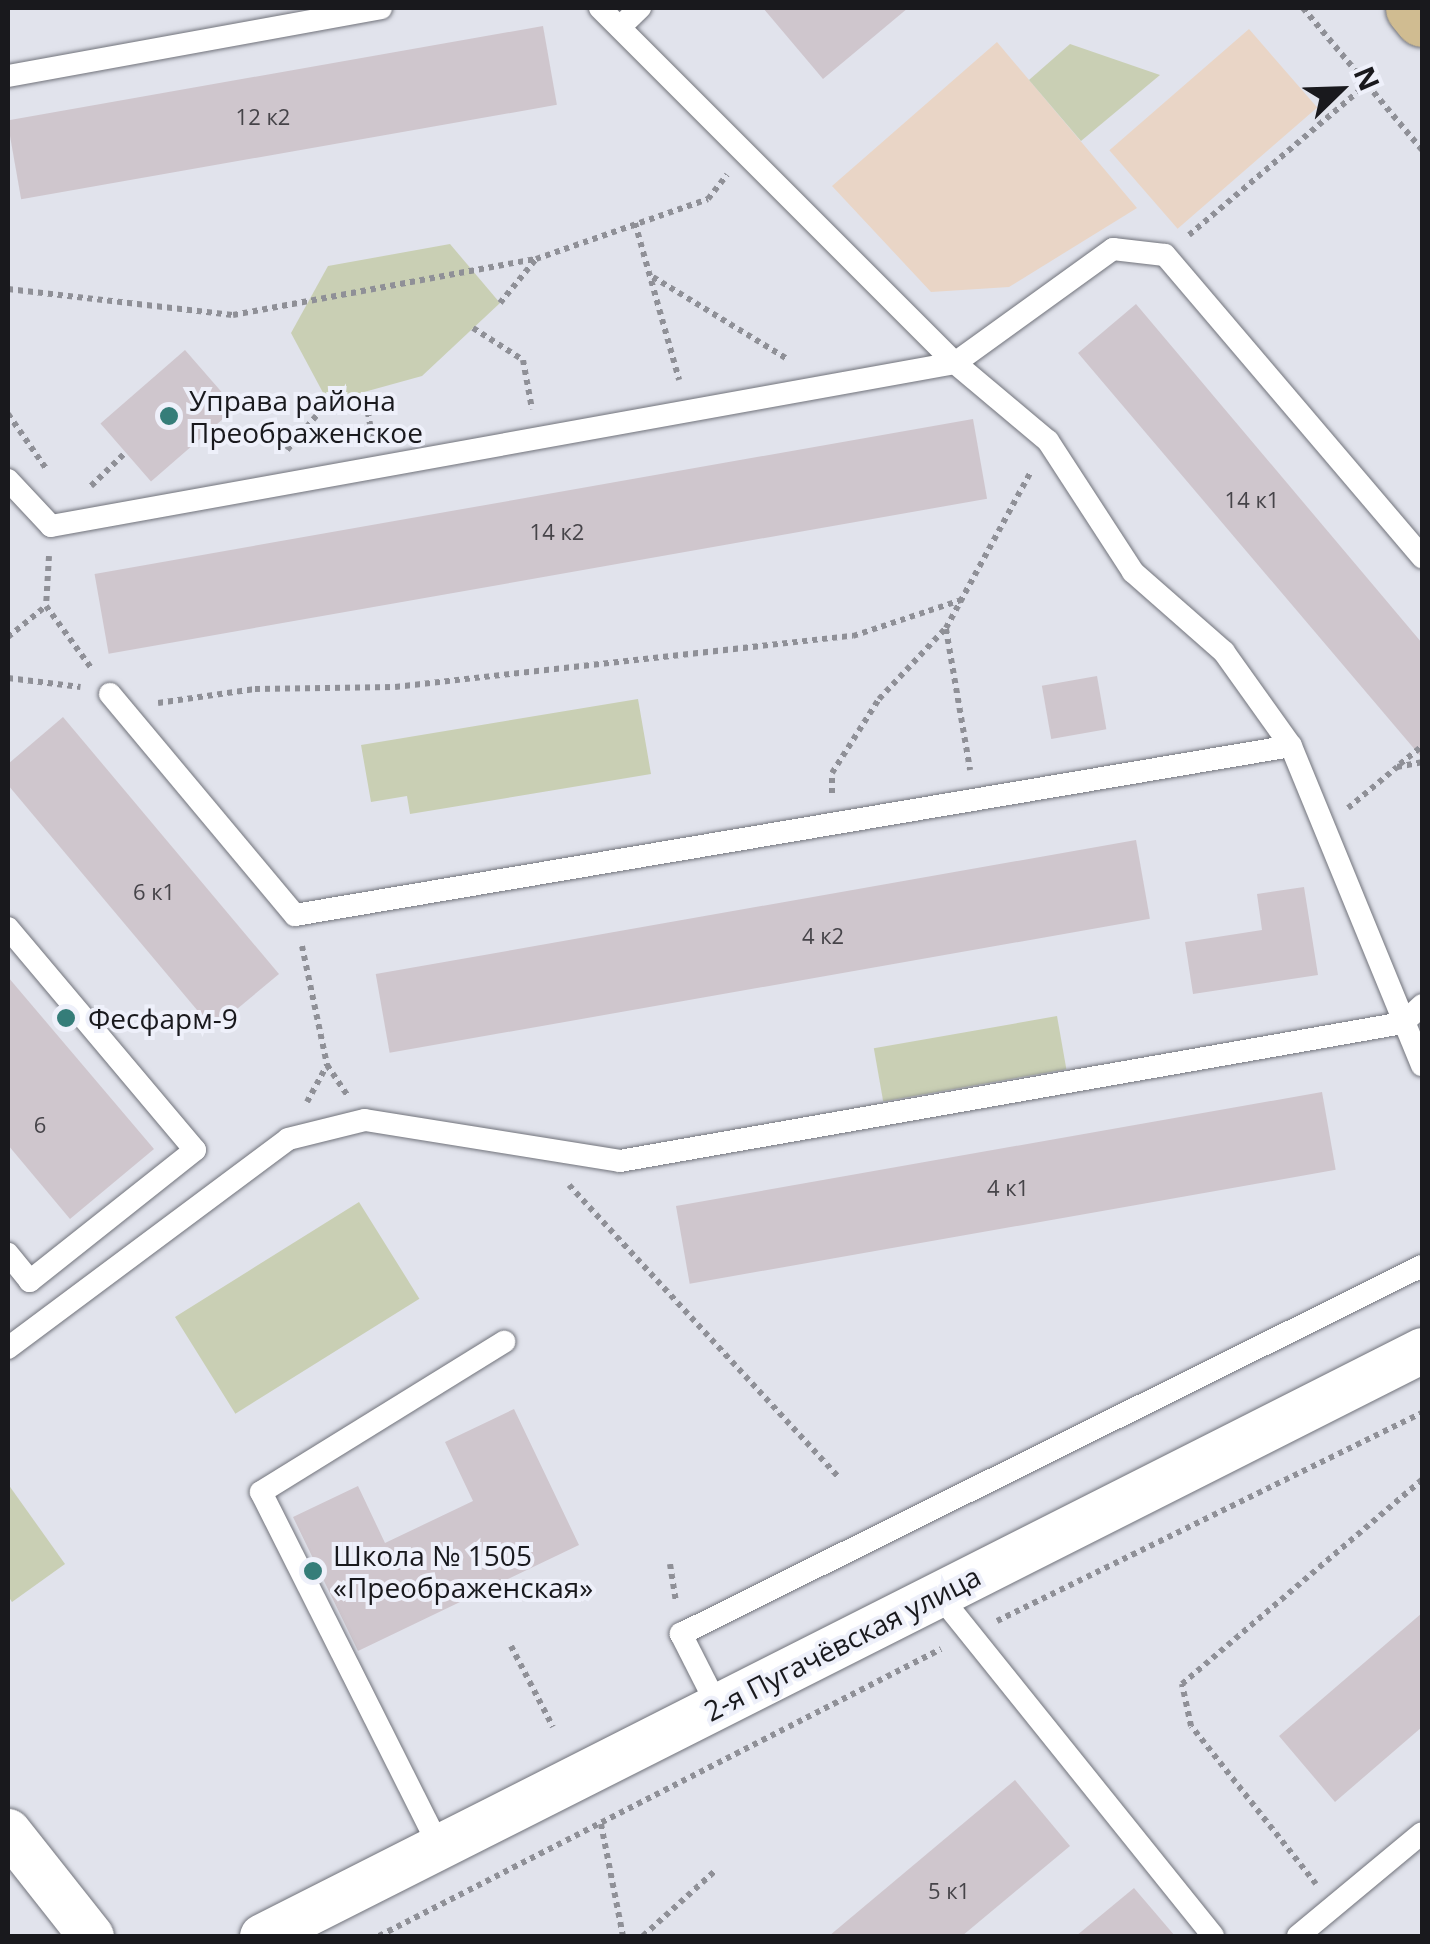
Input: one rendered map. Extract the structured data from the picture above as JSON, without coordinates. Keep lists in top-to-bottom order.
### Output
{
  "streets": {
    "street": ["2-я Пугачёвская улица"]
  },
  "places": ["Управа района Преображенское", "Фесфарм-9", "Школа № 1505 «Преображенская»"],
  "house_numbers": [
    "12 к2",
    "14 к1",
    "14 к2",
    "6 к1",
    "4 к2",
    "6",
    "4 к1",
    "5 к1"
  ],
  "north": "top right"
}
